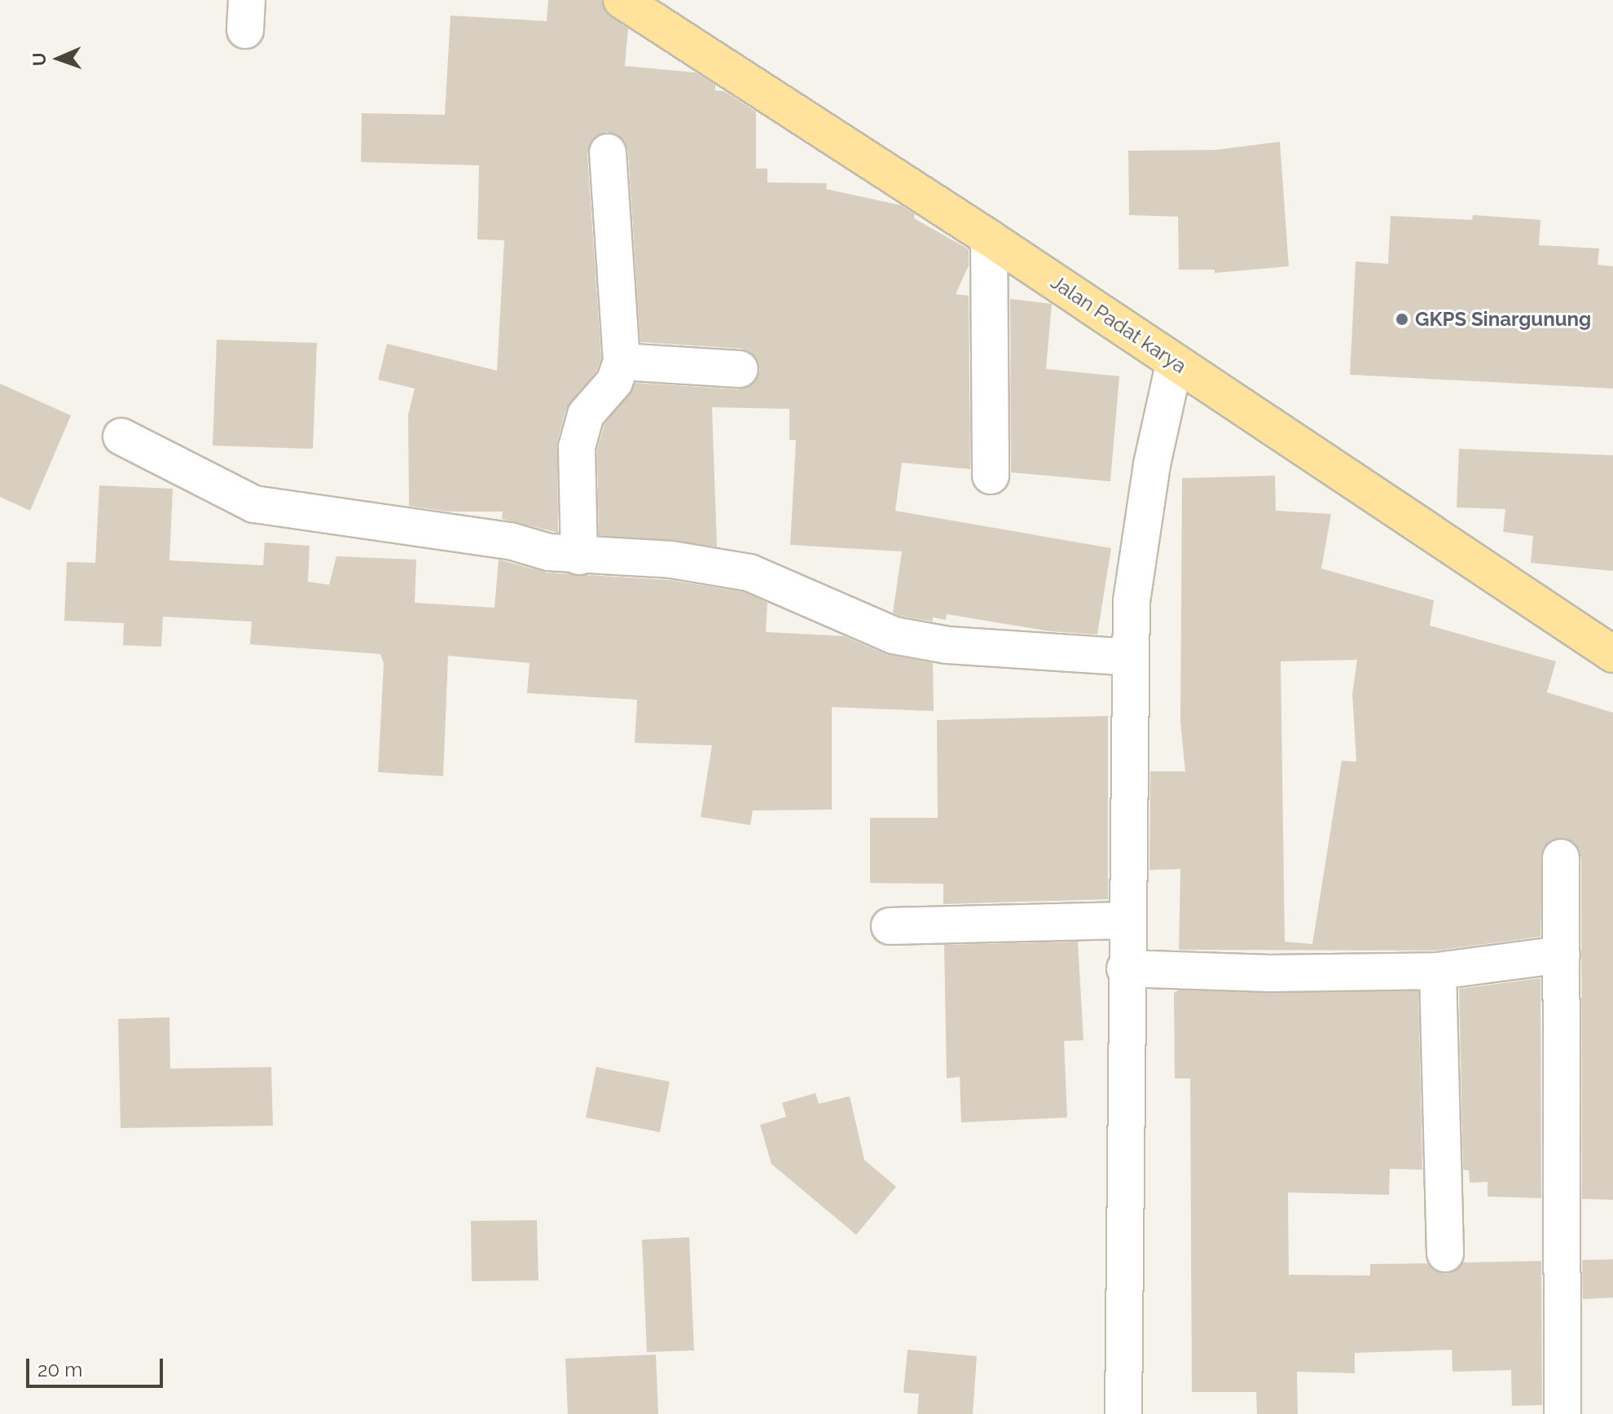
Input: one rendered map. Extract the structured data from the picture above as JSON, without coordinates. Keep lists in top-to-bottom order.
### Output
{
  "streets": {
    "main road": ["Jalan Padat karya"]
  },
  "places": ["GKPS Sinargunung"],
  "scale_bar": "20 m",
  "north": "left"
}
